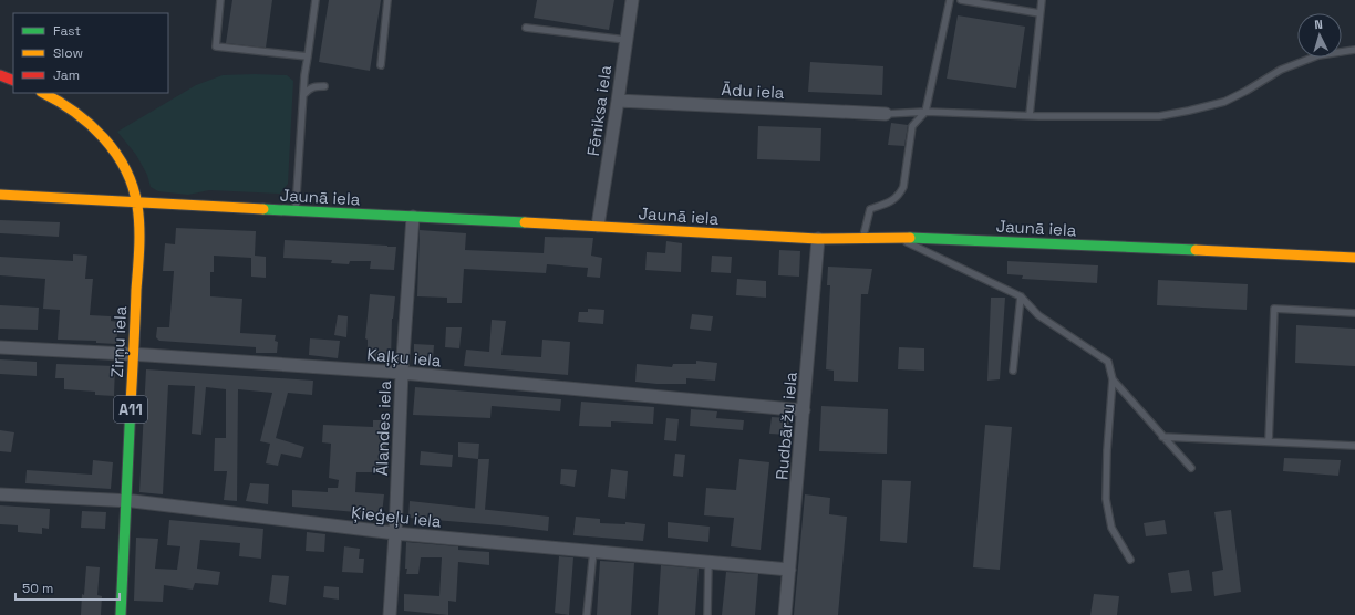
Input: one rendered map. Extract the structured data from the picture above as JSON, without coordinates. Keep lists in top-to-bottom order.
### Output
{
  "streets": {
    "main road": ["Jaunā iela", "Zirņu iela", "A11"],
    "street": [
      "Ādu iela",
      "Fēniksa iela",
      "Kaļķu iela",
      "Rudbāržu iela",
      "Ālandes iela",
      "Ķieģeļu iela"
    ]
  },
  "crossings": [
    ["Ādu iela", "Fēniksa iela"],
    ["Fēniksa iela", "Jaunā iela"],
    ["Jaunā iela", "Zirņu iela"],
    ["Jaunā iela", "A11"],
    ["Jaunā iela", "Rudbāržu iela"],
    ["Jaunā iela", "Ālandes iela"],
    ["Zirņu iela", "Kaļķu iela"],
    ["Zirņu iela", "A11"],
    ["Zirņu iela", "Ķieģeļu iela"],
    ["Kaļķu iela", "Rudbāržu iela"],
    ["Kaļķu iela", "Ālandes iela"],
    ["Rudbāržu iela", "Ķieģeļu iela"],
    ["Ālandes iela", "Ķieģeļu iela"]
  ],
  "legend": ["Fast", "Slow", "Jam"],
  "scale_bar": "50 m",
  "north": "top"
}
